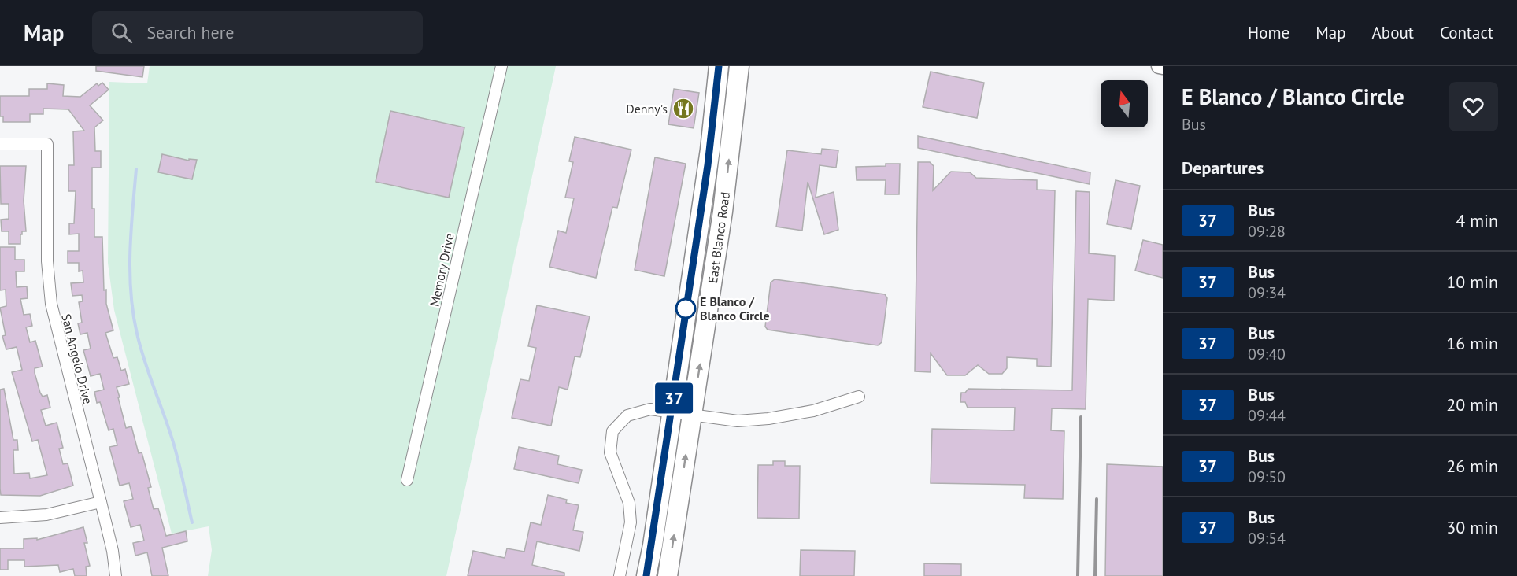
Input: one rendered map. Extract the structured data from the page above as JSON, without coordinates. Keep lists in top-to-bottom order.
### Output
{
  "streets": {
    "highway": ["East Blanco Road"],
    "street": ["Memory Drive", "San Angelo Drive"]
  },
  "places": {
    "restaurant": ["Denny's"],
    "other": ["E Blanco / Blanco Circle"]
  },
  "lines": ["bus line 37"],
  "north": "top",
  "page": {
    "header": "Map",
    "search": "Search here",
    "nav": [
      "Home",
      "Map",
      "About",
      "Contact"
    ],
    "on_map": "37",
    "heading": [
      ["E Blanco / Blanco Circle", "Bus"],
      "Departures"
    ],
    "list": [
      {
        "mark": "37",
        "name": "Bus",
        "note": "09:28",
        "value": "4 min"
      },
      {
        "mark": "37",
        "name": "Bus",
        "note": "09:34",
        "value": "10 min"
      },
      {
        "mark": "37",
        "name": "Bus",
        "note": "09:40",
        "value": "16 min"
      },
      {
        "mark": "37",
        "name": "Bus",
        "note": "09:44",
        "value": "20 min"
      },
      {
        "mark": "37",
        "name": "Bus",
        "note": "09:50",
        "value": "26 min"
      },
      {
        "mark": "37",
        "name": "Bus",
        "note": "09:54",
        "value": "30 min"
      }
    ]
  }
}
